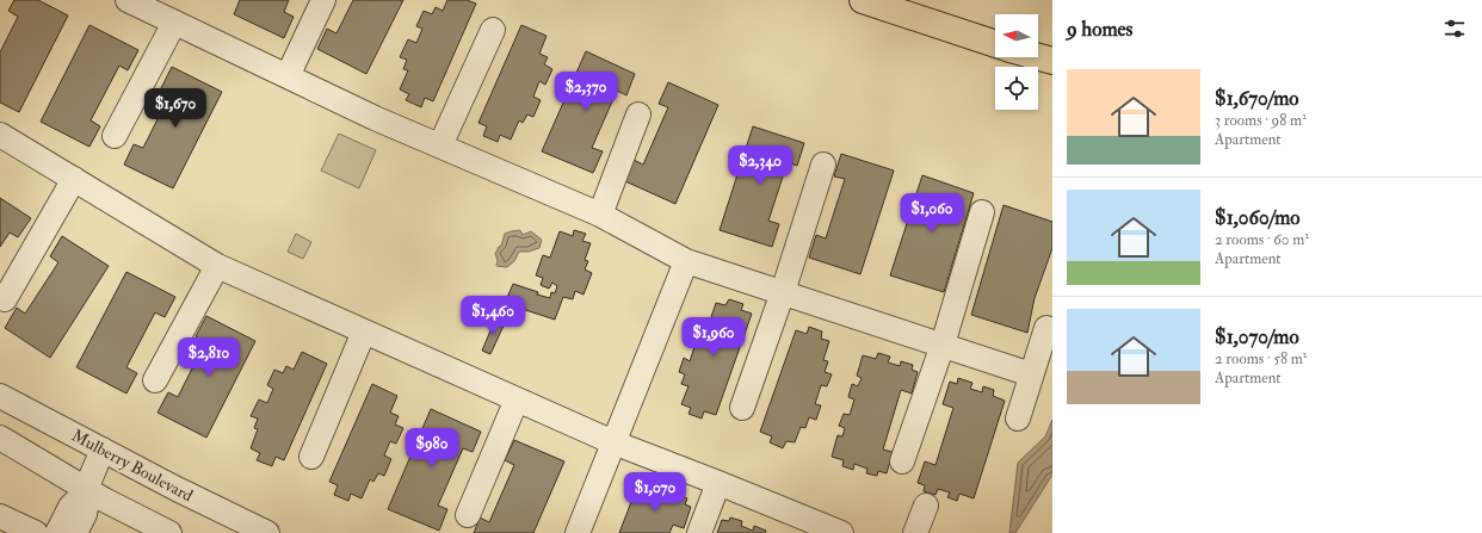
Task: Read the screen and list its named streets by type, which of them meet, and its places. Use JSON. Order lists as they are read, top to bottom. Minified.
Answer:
{"streets":{"street":["Mulberry Boulevard"]},"north":"left","page":{"heading":"9 homes","list":[{"name":"$1,670/mo","note":"3 rooms · 98 m² · Apartment"},{"name":"$1,060/mo","note":"2 rooms · 60 m² · Apartment"},{"name":"$1,070/mo","note":"2 rooms · 58 m² · Apartment"}],"price":["$2,370","$1,670","$2,340","$1,060","$1,460","$1,960","$2,810","$980","$1,070"]}}
